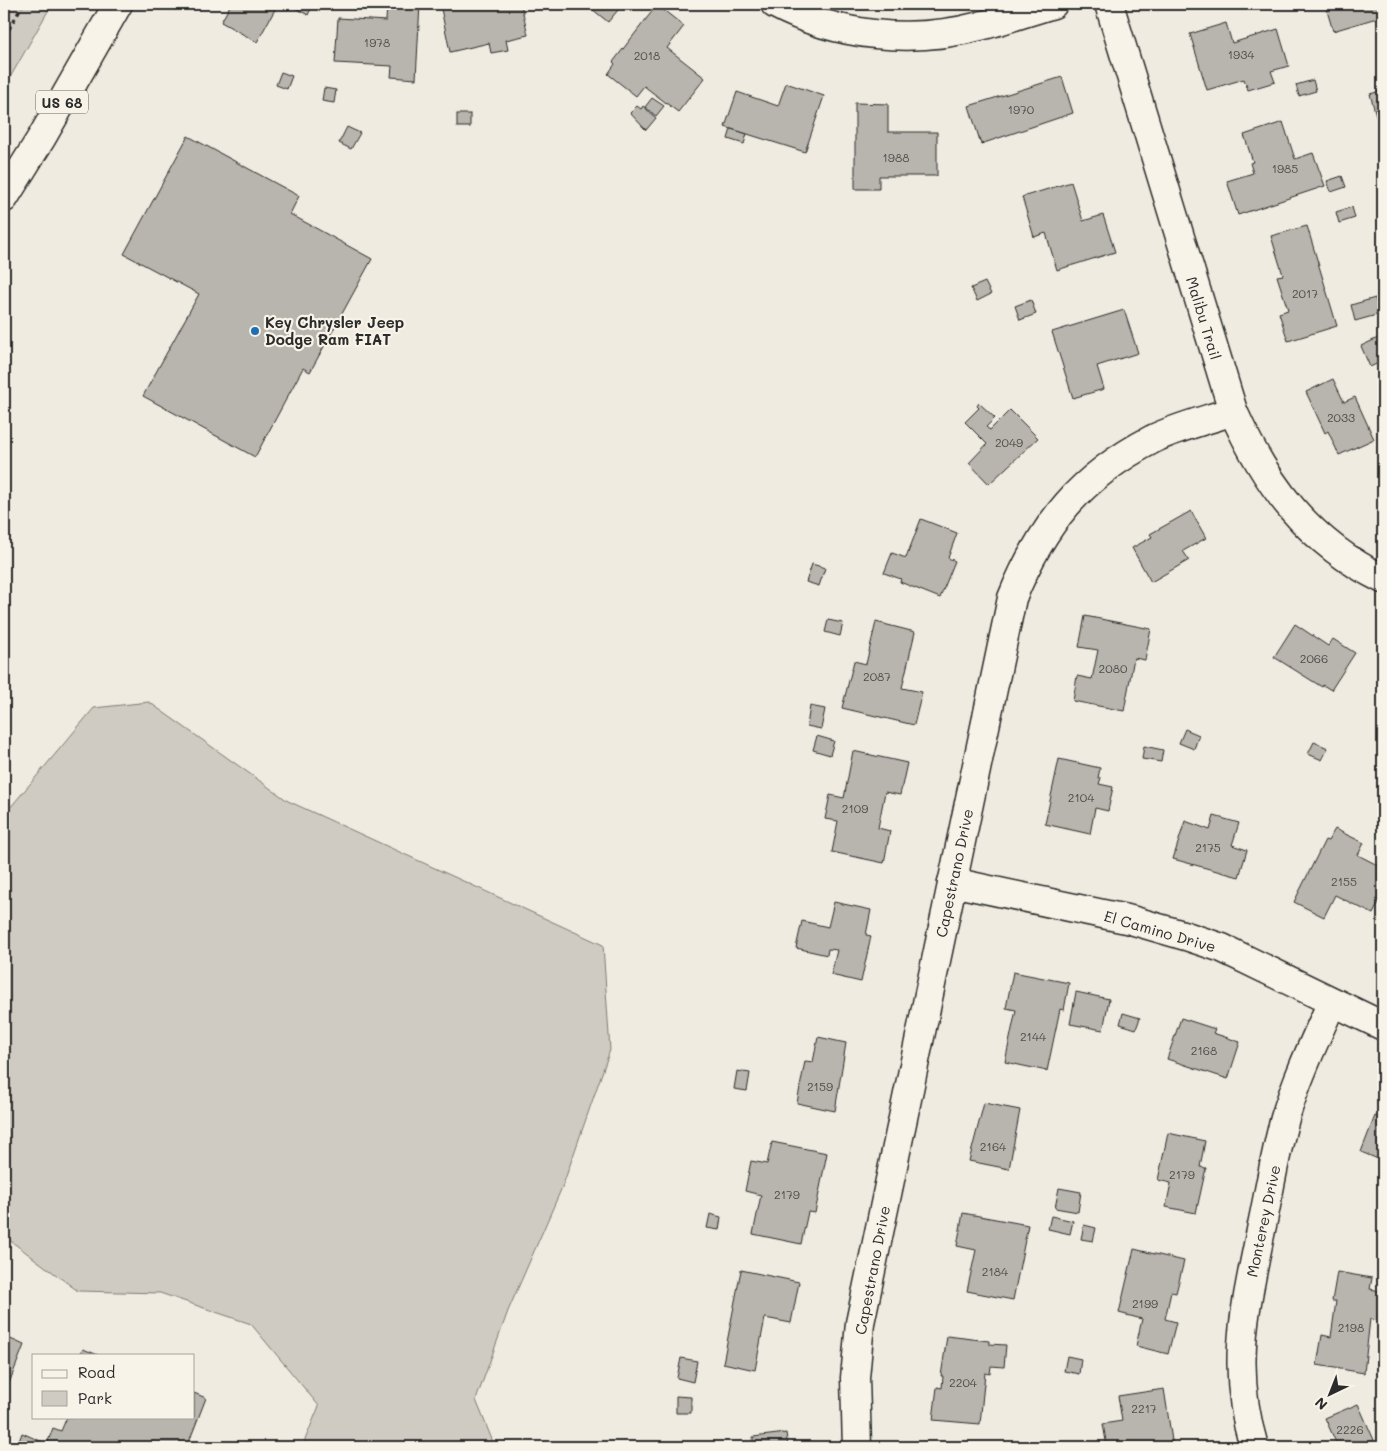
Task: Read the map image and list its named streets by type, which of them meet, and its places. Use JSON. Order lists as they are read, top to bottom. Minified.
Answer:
{"streets":{"main road":["US 68","Malibu Trail","Capestrano Drive","El Camino Drive","Monterey Drive"]},"crossings":[["Malibu Trail","Capestrano Drive"],["Capestrano Drive","El Camino Drive"],["El Camino Drive","Monterey Drive"]],"places":["Key Chrysler Jeep Dodge Ram FIAT"],"house_numbers":["1978","1934","2018","1970","1988","1985","2017","2033","2049","2066","2080","2087","2104","2109","2175","2155","2144","2168","2159","2164","2179","2179","2184","2199","2198","2204","2217","2226"],"legend":["Road","Park"],"north":"bottom left"}
